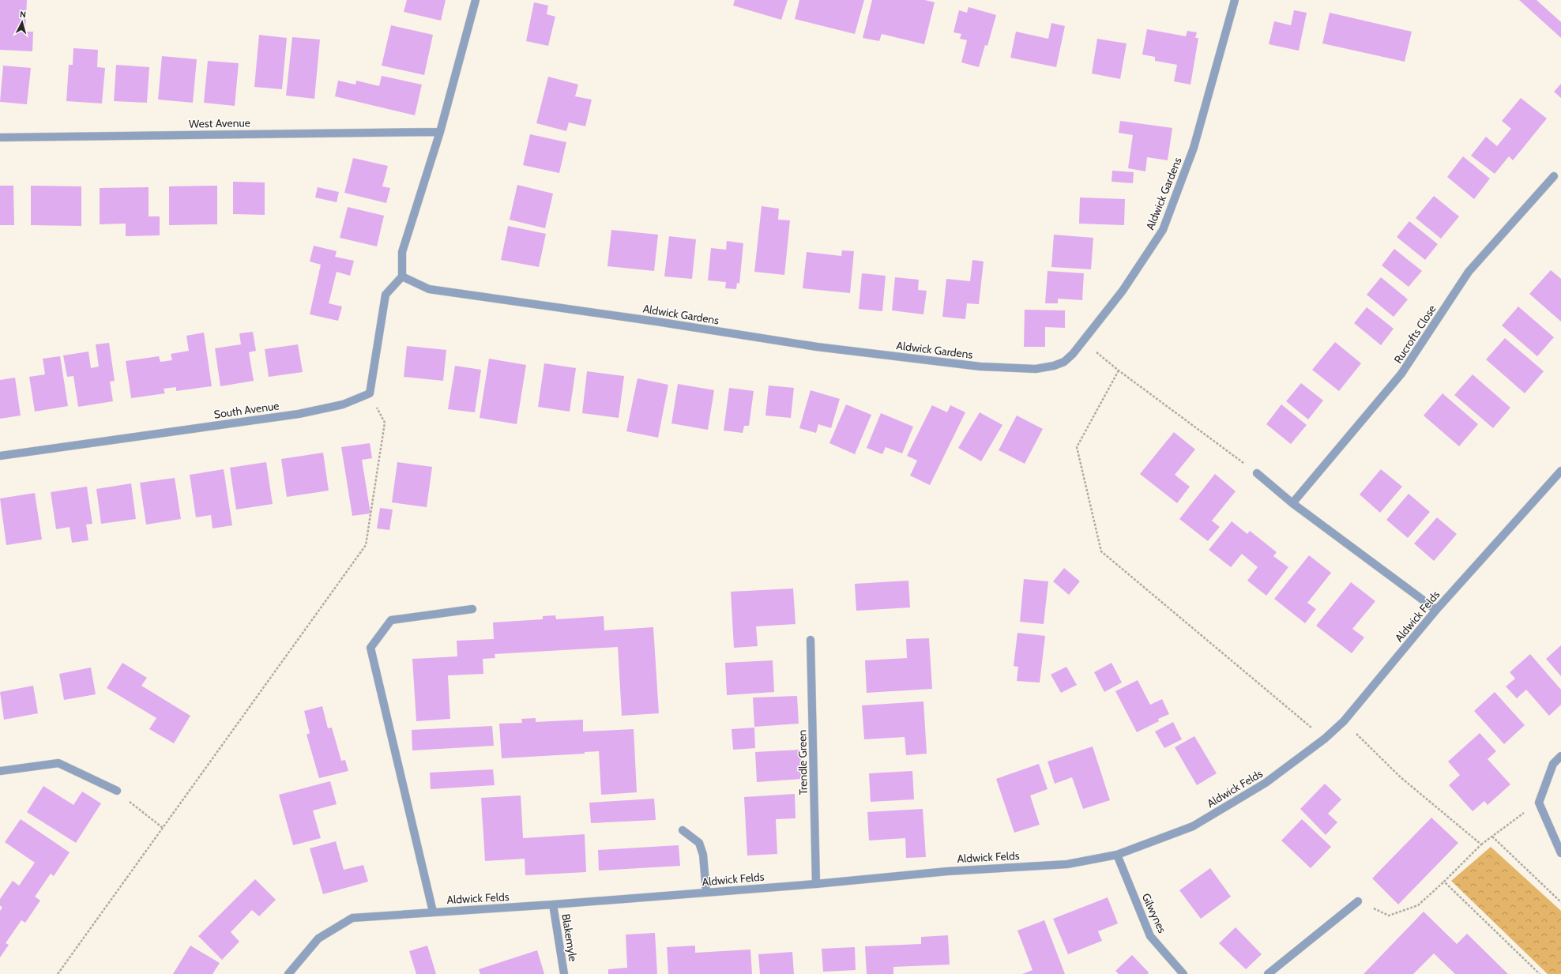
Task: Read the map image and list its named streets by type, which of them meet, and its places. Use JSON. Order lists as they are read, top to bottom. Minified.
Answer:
{"streets":{"street":["West Avenue","Aldwick Gardens","Rucrofts Close","South Avenue","Aldwick Felds","Trendle Green","Gilwynes","Blakemyle"]},"crossings":[["Aldwick Felds","Trendle Green"],["Aldwick Felds","Gilwynes"],["Aldwick Felds","Blakemyle"]],"north":"top"}
